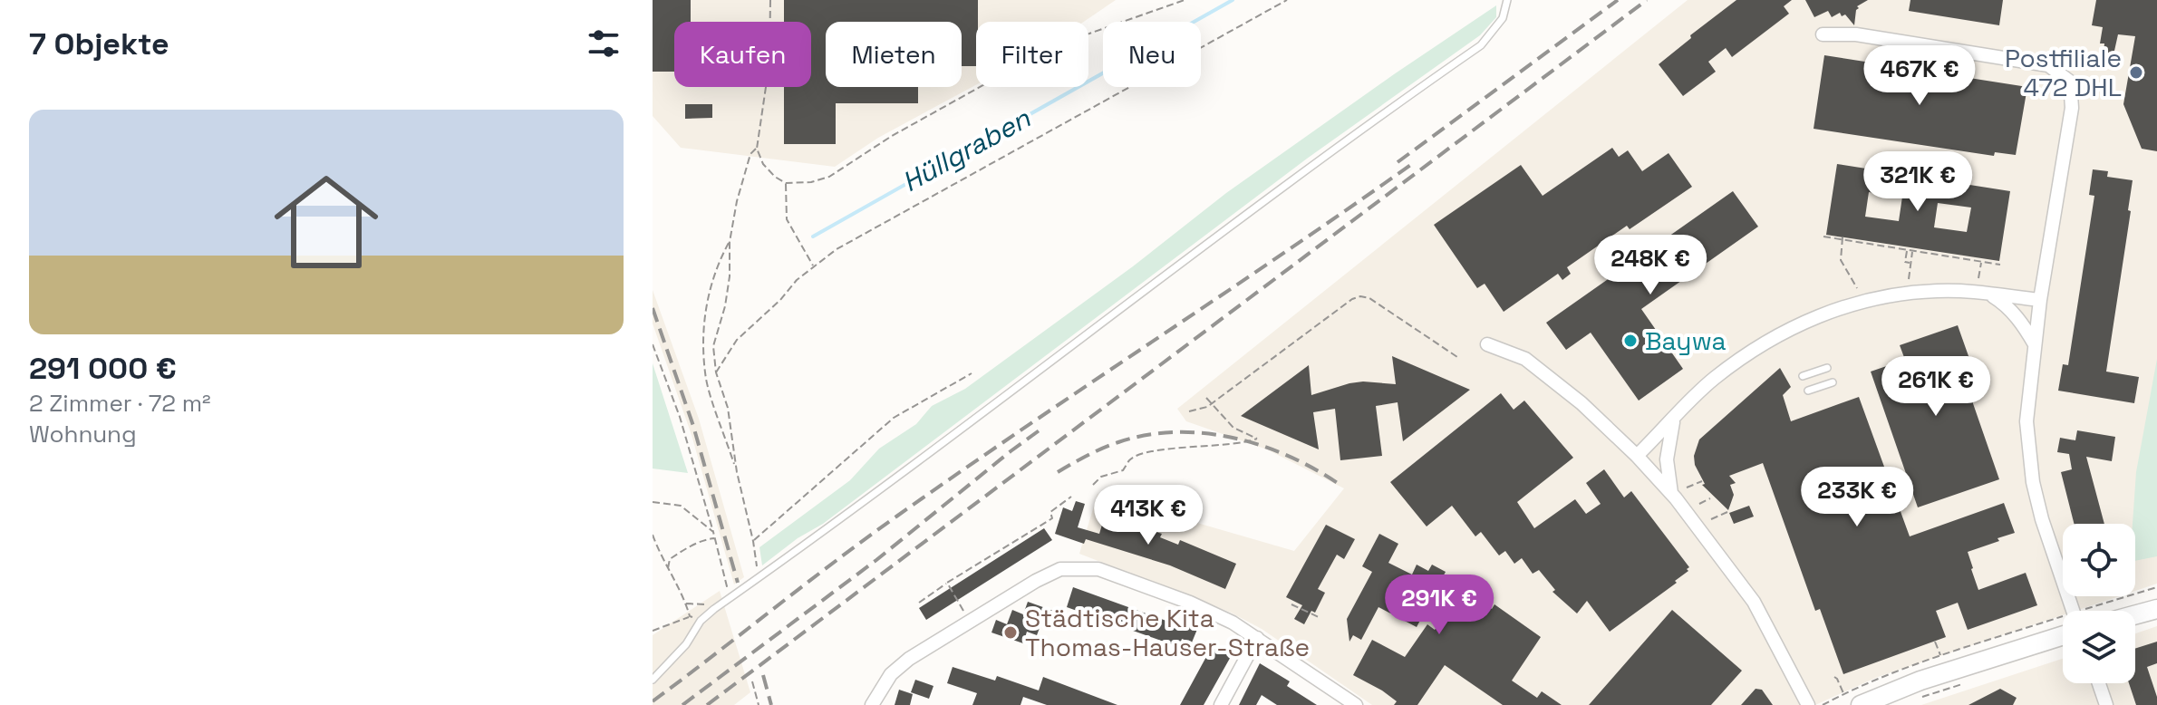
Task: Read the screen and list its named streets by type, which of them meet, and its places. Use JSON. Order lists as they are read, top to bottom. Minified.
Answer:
{"water":["Hüllgraben"],"places":["Postfiliale 472 DHL","Baywa","Städtische Kita Thomas-Hauser-Straße"],"page":{"heading":"7 Objekte","chip":["Kaufen","Mieten","Filter","Neu"],"price":["467K €","321K €","248K €","261K €","233K €","413K €","291K €"],"list":[{"name":"291 000 €","note":"2 Zimmer · 72 m² · Wohnung"}]}}
